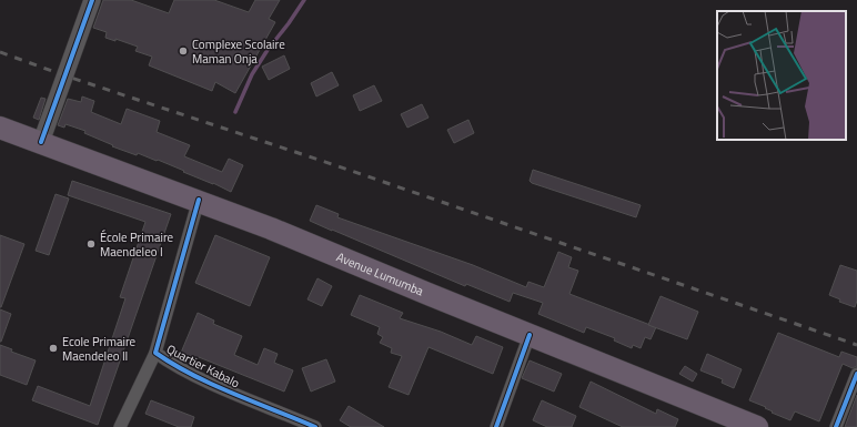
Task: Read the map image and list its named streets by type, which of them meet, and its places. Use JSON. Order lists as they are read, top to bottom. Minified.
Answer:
{"streets":{"highway":["Avenue Lumumba"],"street":["Quartier Kabalo"]},"crossings":[["Avenue Lumumba","Quartier Kabalo"]],"places":["Complexe Scolaire Maman Onja","École Primaire Maendeleo I","Ecole Primaire Maendeleo II"]}
